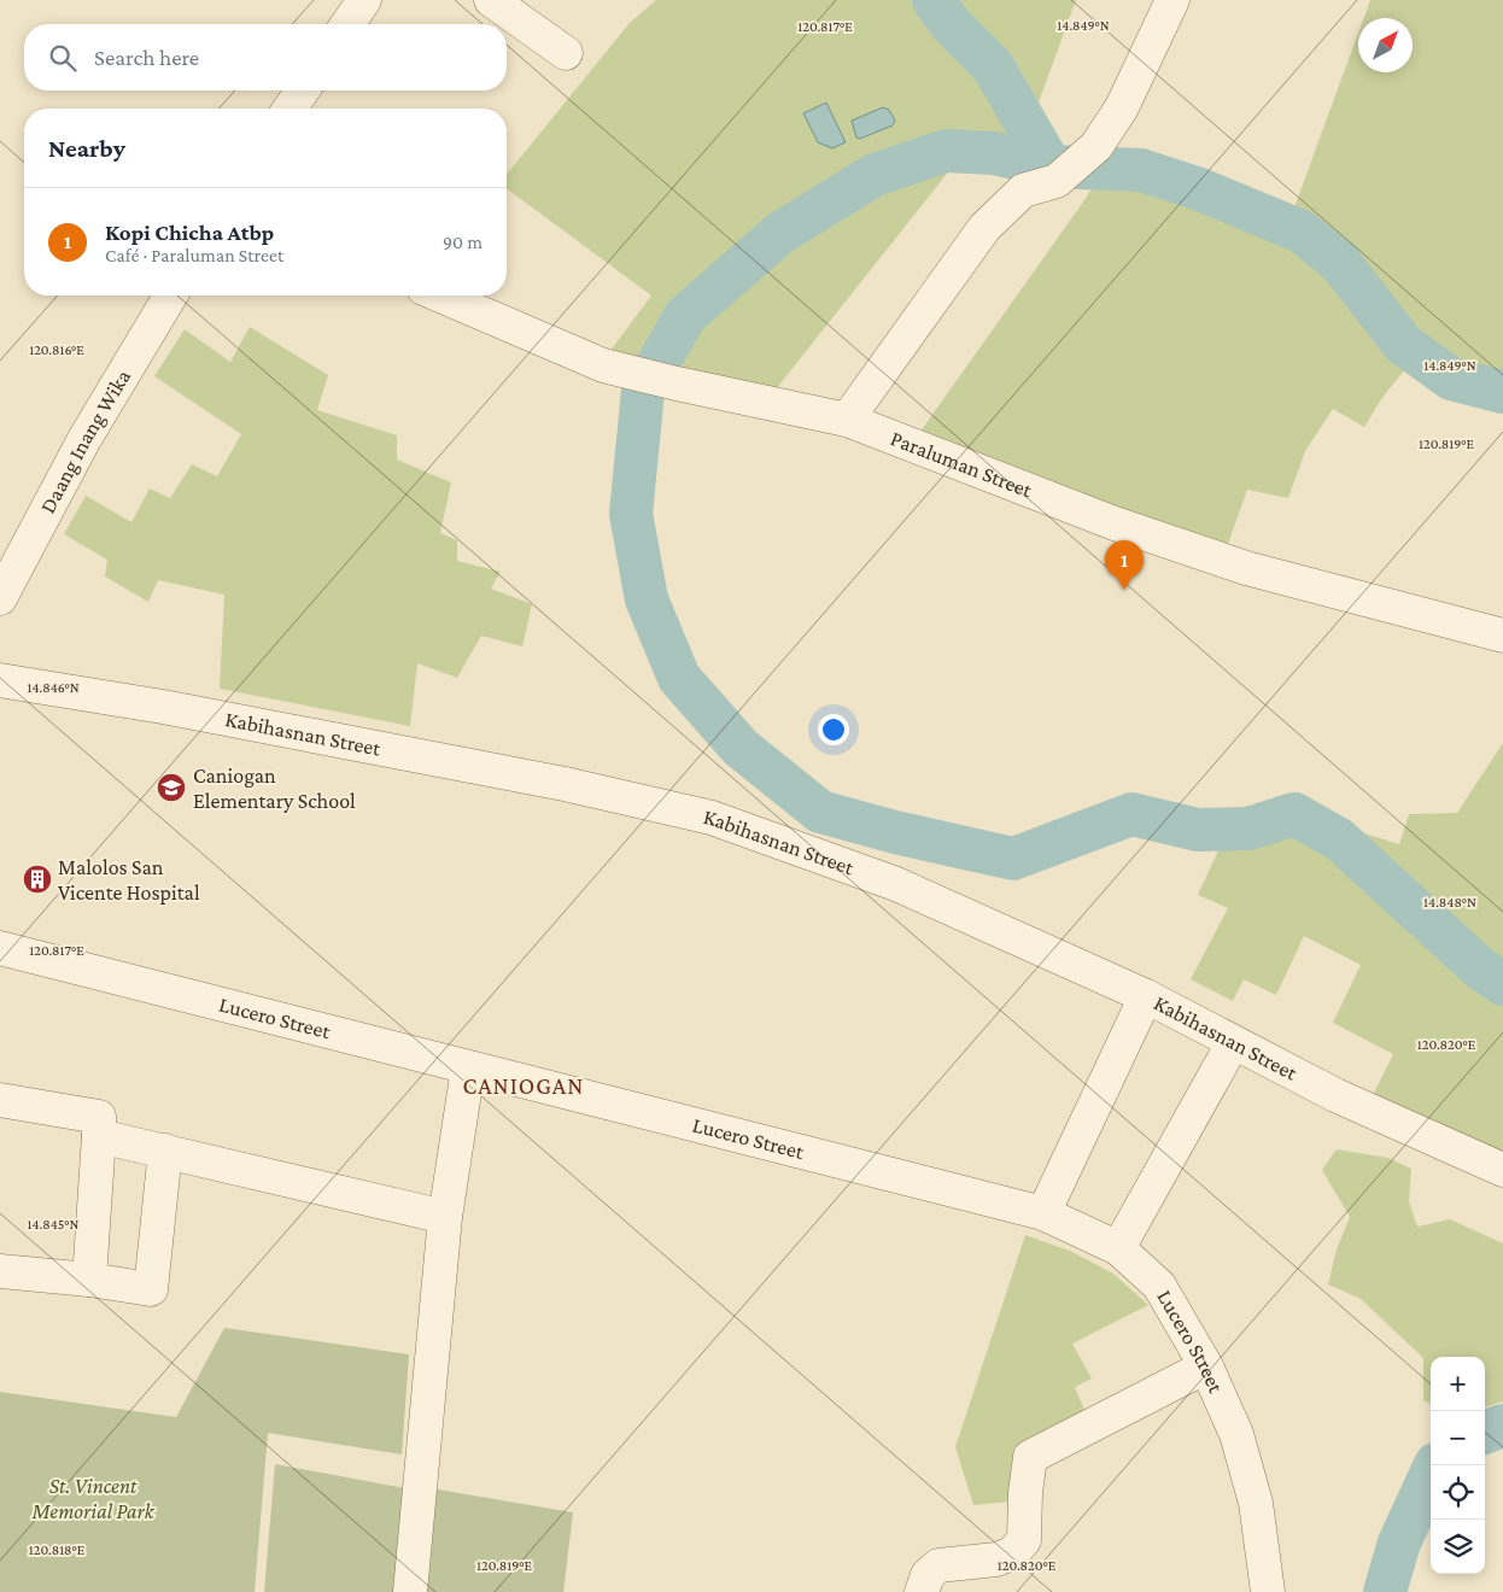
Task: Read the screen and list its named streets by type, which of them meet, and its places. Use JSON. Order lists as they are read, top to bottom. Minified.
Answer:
{"streets":{"street":["Daang Inang Wika","Paraluman Street","Kabihasnan Street","Lucero Street"]},"districts":["CANIOGAN"],"parks":["St. Vincent Memorial Park"],"places":{"school or university":["Caniogan Elementary School"],"building":["Malolos San Vicente Hospital"]},"north":"top right","page":{"search":"Search here","heading":"Nearby","list":[{"mark":"1","name":"Kopi Chicha Atbp","note":"Café · Paraluman Street","value":"90 m"}],"pins":"1","map_buttons":["+","−"]},"coordinates":["14.849°N","120.817°E","120.816°E","120.819°E","14.846°N","14.848°N","120.820°E","14.845°N","120.818°E"]}
